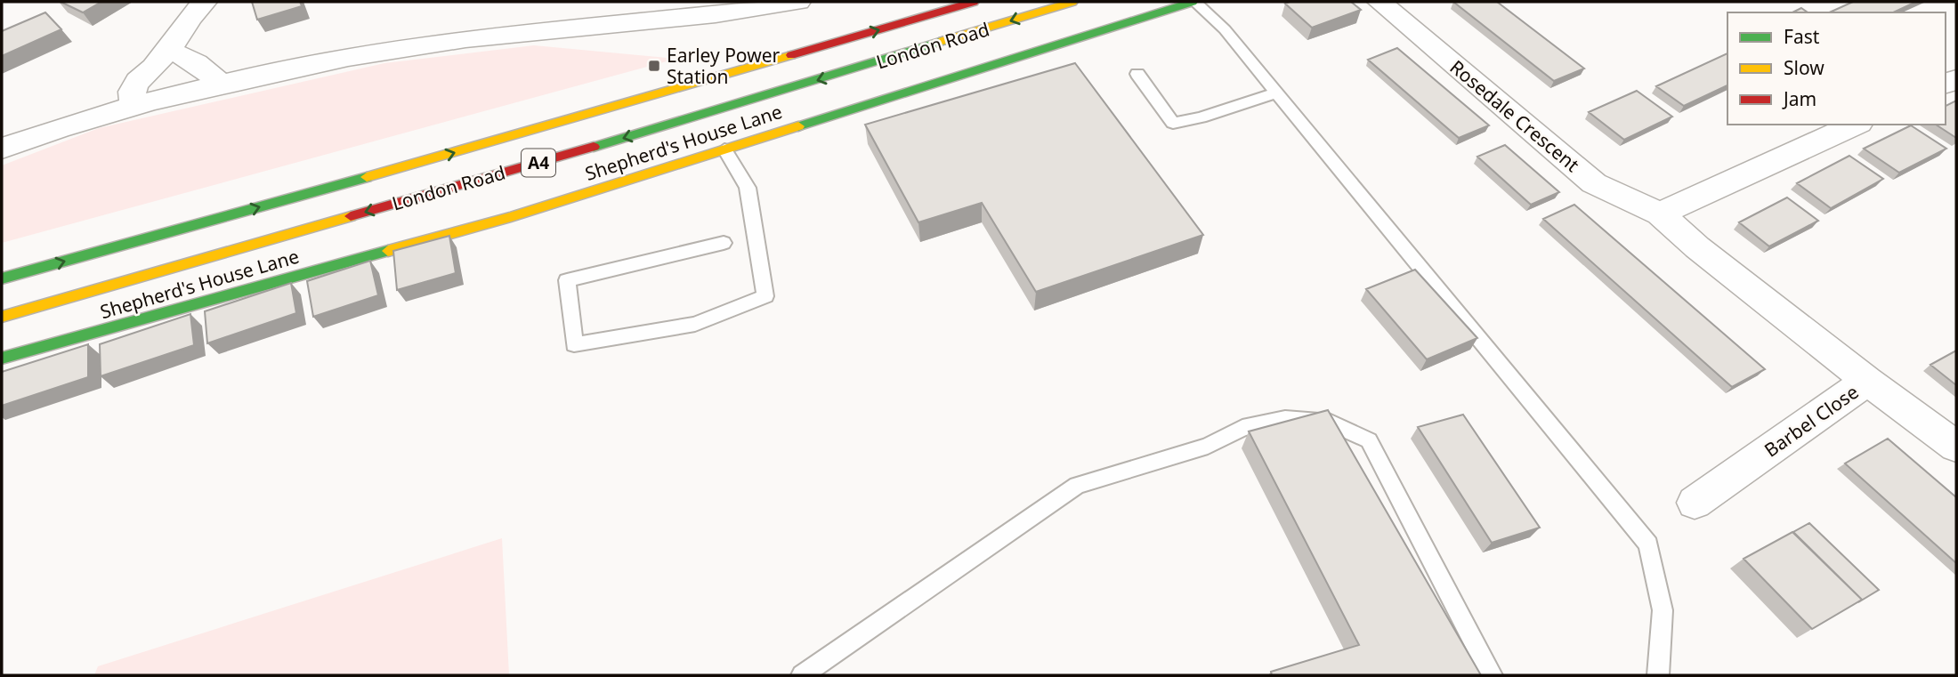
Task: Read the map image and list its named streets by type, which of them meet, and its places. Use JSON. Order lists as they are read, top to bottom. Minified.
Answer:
{"streets":{"main road":["London Road","Shepherd's House Lane","A4"],"street":["Rosedale Crescent","Barbel Close"]},"crossings":[["Rosedale Crescent","Barbel Close"]],"places":{"transit":["Earley Power Station"]},"legend":["Fast","Slow","Jam"]}
